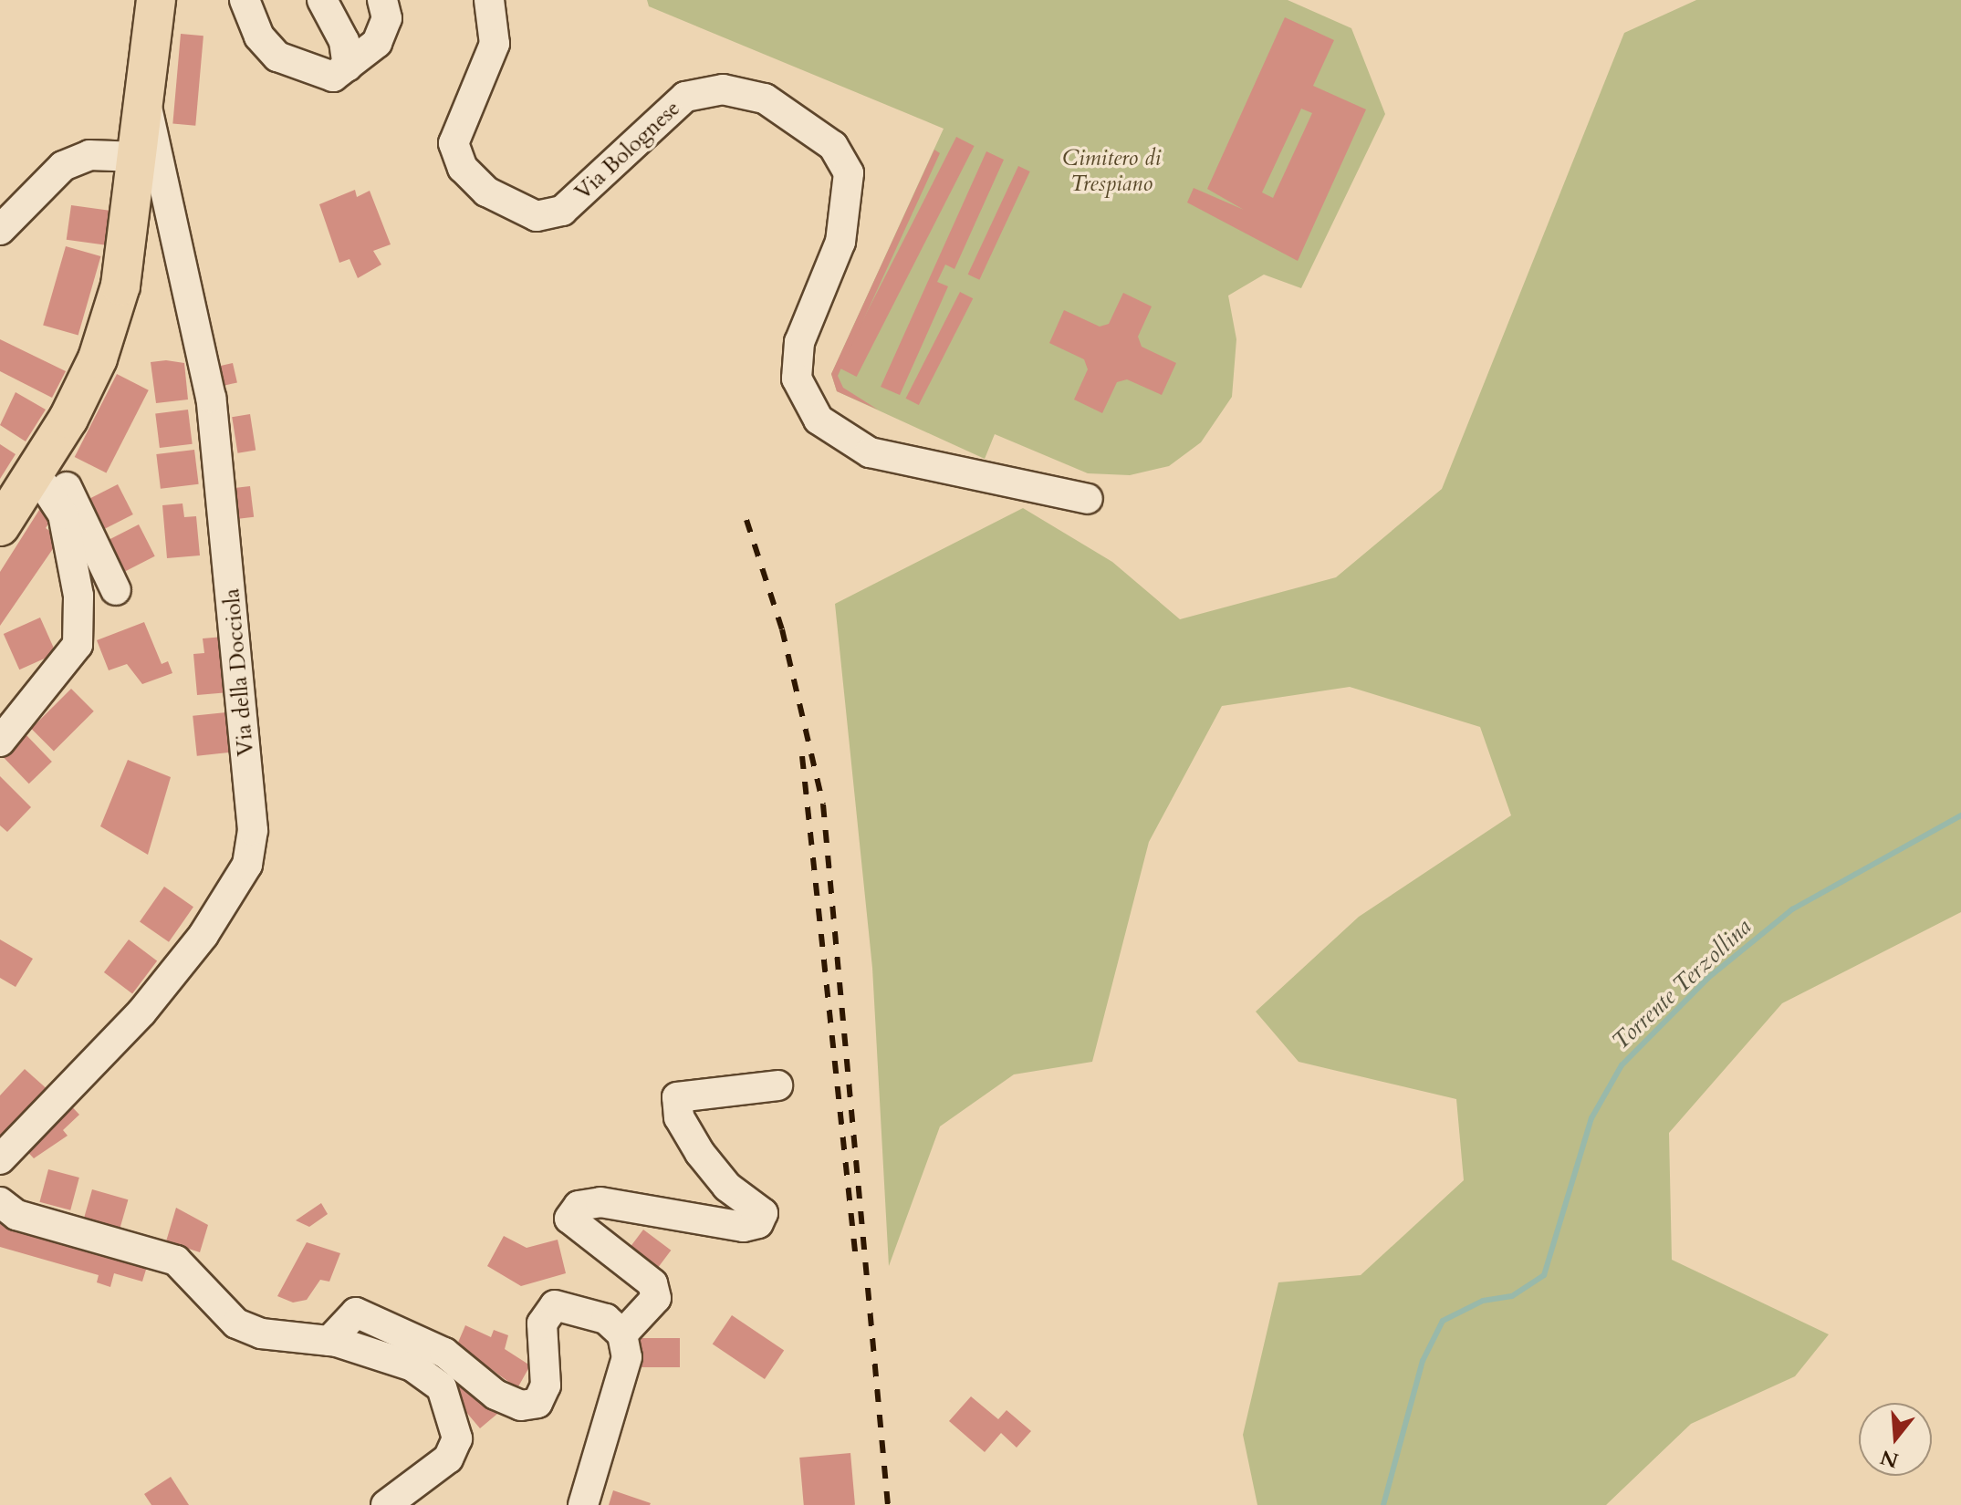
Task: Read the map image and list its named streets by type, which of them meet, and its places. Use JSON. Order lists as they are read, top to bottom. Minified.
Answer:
{"streets":{"street":["Via Bolognese","Via della Docciola"]},"water":["Torrente Terzollina"],"parks":["Cimitero di Trespiano"],"north":"bottom"}
